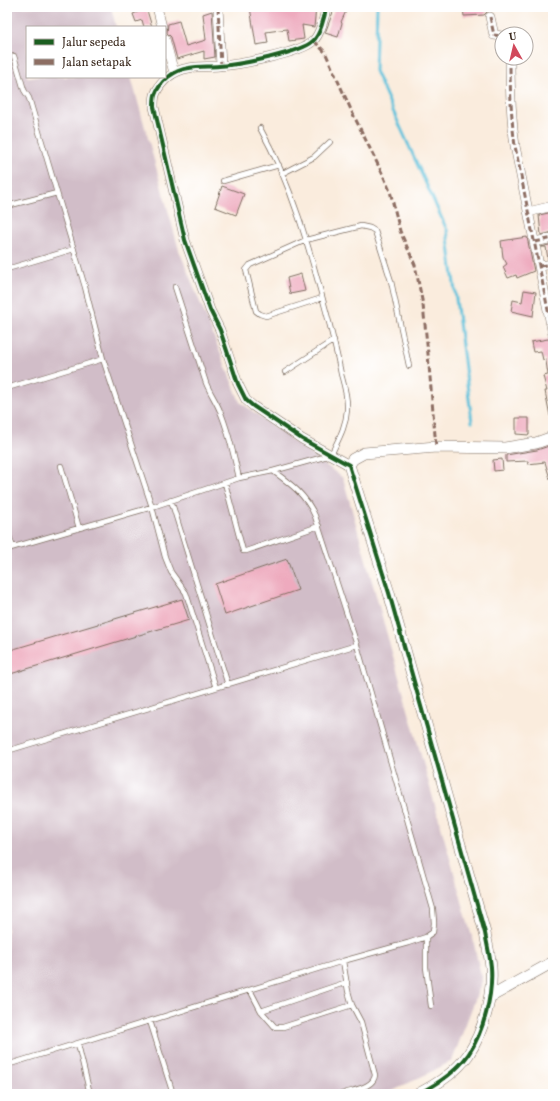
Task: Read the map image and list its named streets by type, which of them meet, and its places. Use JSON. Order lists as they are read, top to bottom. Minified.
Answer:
{"legend":["Jalur sepeda","Jalan setapak"],"north":"top"}
